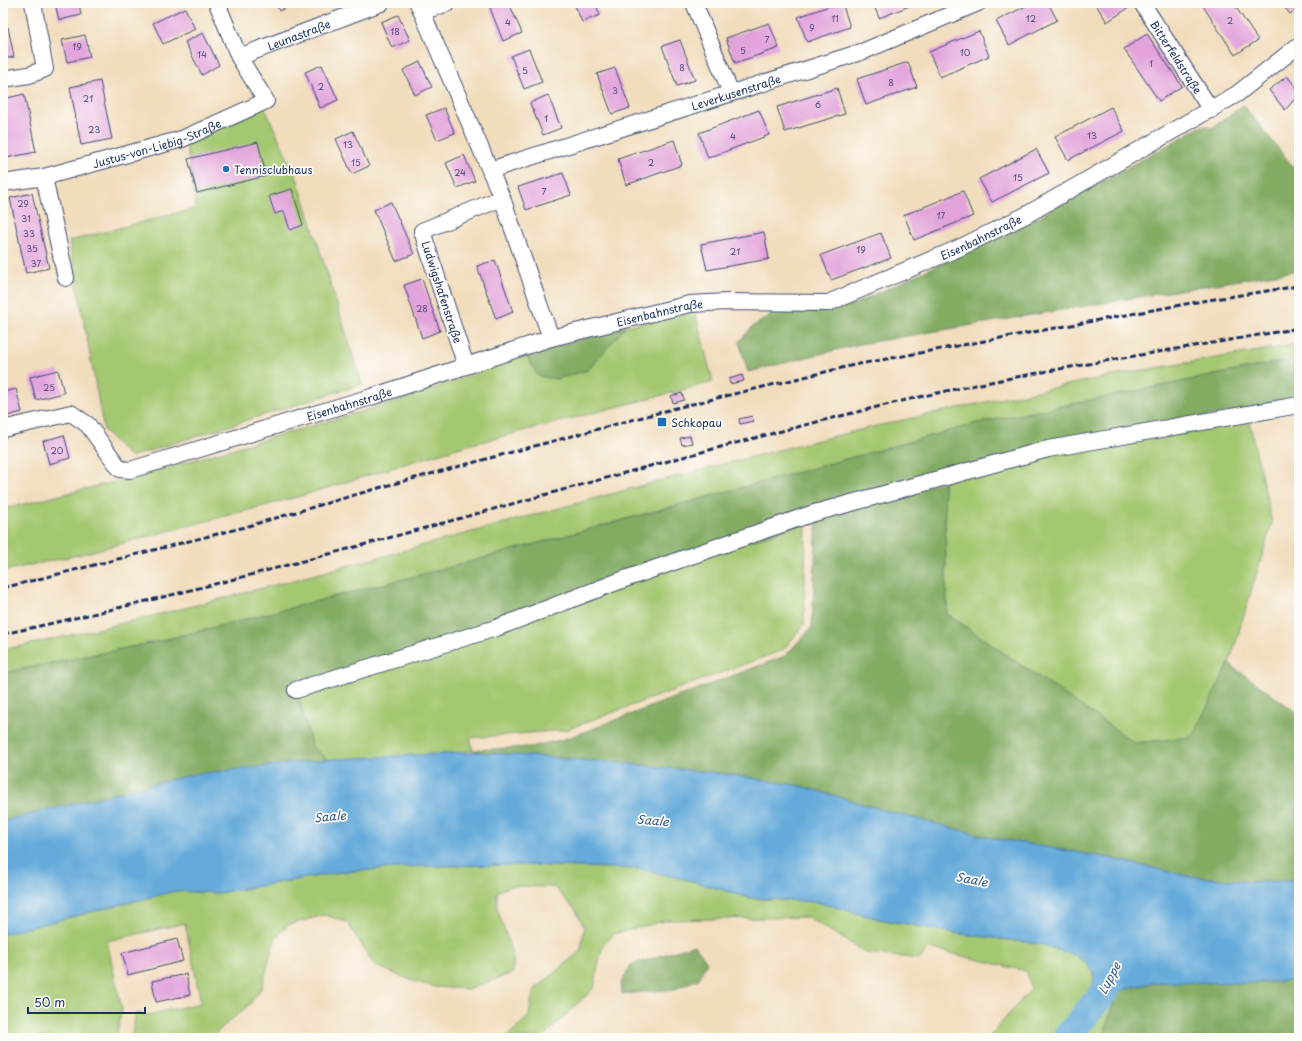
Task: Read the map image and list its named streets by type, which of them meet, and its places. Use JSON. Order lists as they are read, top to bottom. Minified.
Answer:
{"streets":{"street":["Leunastraße","Bitterfeldstraße","Leverkusenstraße","Justus-von-Liebig-Straße","Eisenbahnstraße","Ludwigshafenstraße"]},"crossings":[["Leunastraße","Justus-von-Liebig-Straße"],["Bitterfeldstraße","Eisenbahnstraße"],["Eisenbahnstraße","Ludwigshafenstraße"]],"water":["Saale","Luppe"],"places":{"other":["Tennisclubhaus"],"transit":["Schkopau"]},"house_numbers":["11","12","2","4","9","18","7","19","5","10","14","1","8","5","8","2","3","21","6","1","23","13","4","13","15","2","24","15","7","29","17","31","33","35","19","21","37","28","25","20"],"scale_bar":"50 m"}
